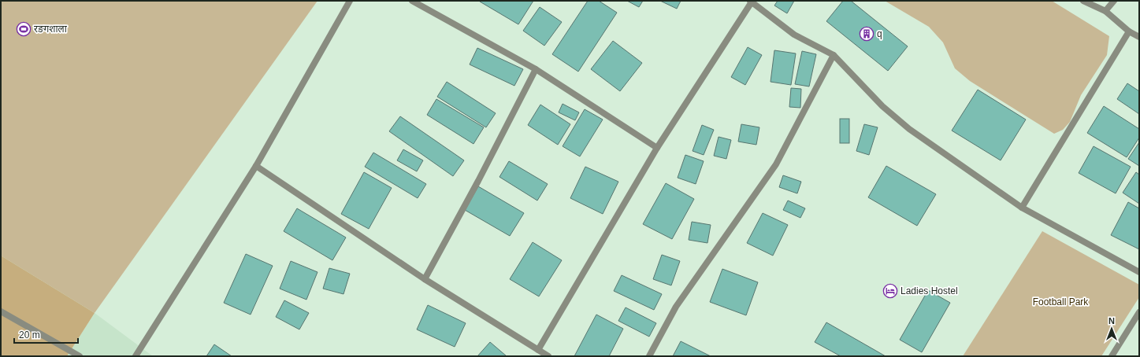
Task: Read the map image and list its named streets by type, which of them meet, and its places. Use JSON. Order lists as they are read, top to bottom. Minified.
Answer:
{"parks":["Football Park"],"places":{"sports":["रङगशाला"],"building":["q"],"hotel":["Ladies Hostel"]},"scale_bar":"20 m","north":"top"}
